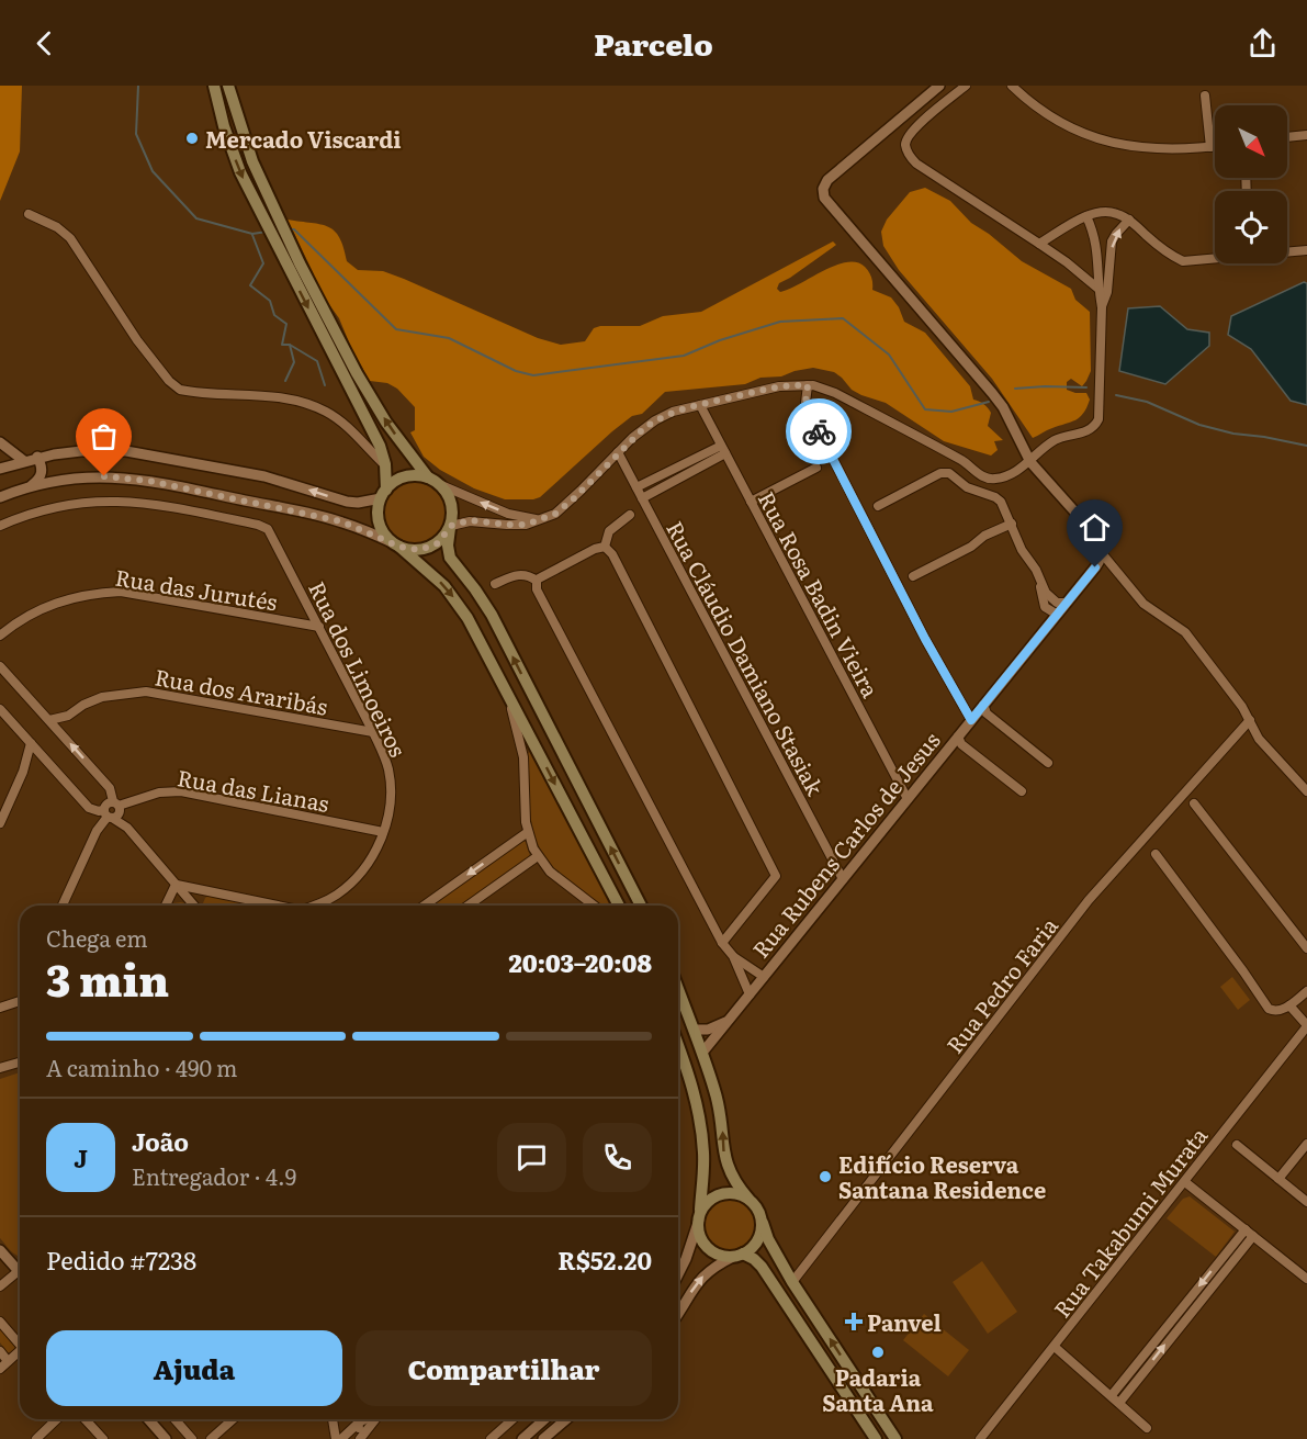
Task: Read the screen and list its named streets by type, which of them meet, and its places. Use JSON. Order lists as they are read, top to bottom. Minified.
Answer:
{"streets":{"street":["Rua das Jurutés","Rua Rosa Badin Vieira","Rua Cláudio Damiano Stasiak","Rua dos Limoeiros","Rua dos Araribás","Rua das Lianas","Rua Rubens Carlos de Jesus","Rua Pedro Faria","Rua Takabumi Murata"]},"crossings":[["Rua das Jurutés","Rua dos Limoeiros"],["Rua Rosa Badin Vieira","Rua Rubens Carlos de Jesus"],["Rua Cláudio Damiano Stasiak","Rua Rubens Carlos de Jesus"],["Rua dos Limoeiros","Rua dos Araribás"],["Rua dos Limoeiros","Rua das Lianas"]],"places":{"other":["Mercado Viscardi","Edifício Reserva Santana Residence","Padaria Santa Ana"],"health":["Panvel"]},"north":"bottom right","page":{"header":"Parcelo","heading":["3 min","Chega em","20:03–20:08"],"panel":["João","Entregador · 4.9","Pedido #7238","R$52.20"],"bar":"A caminho · 490 m","round":"J","buttons":["Ajuda","Compartilhar"]}}
